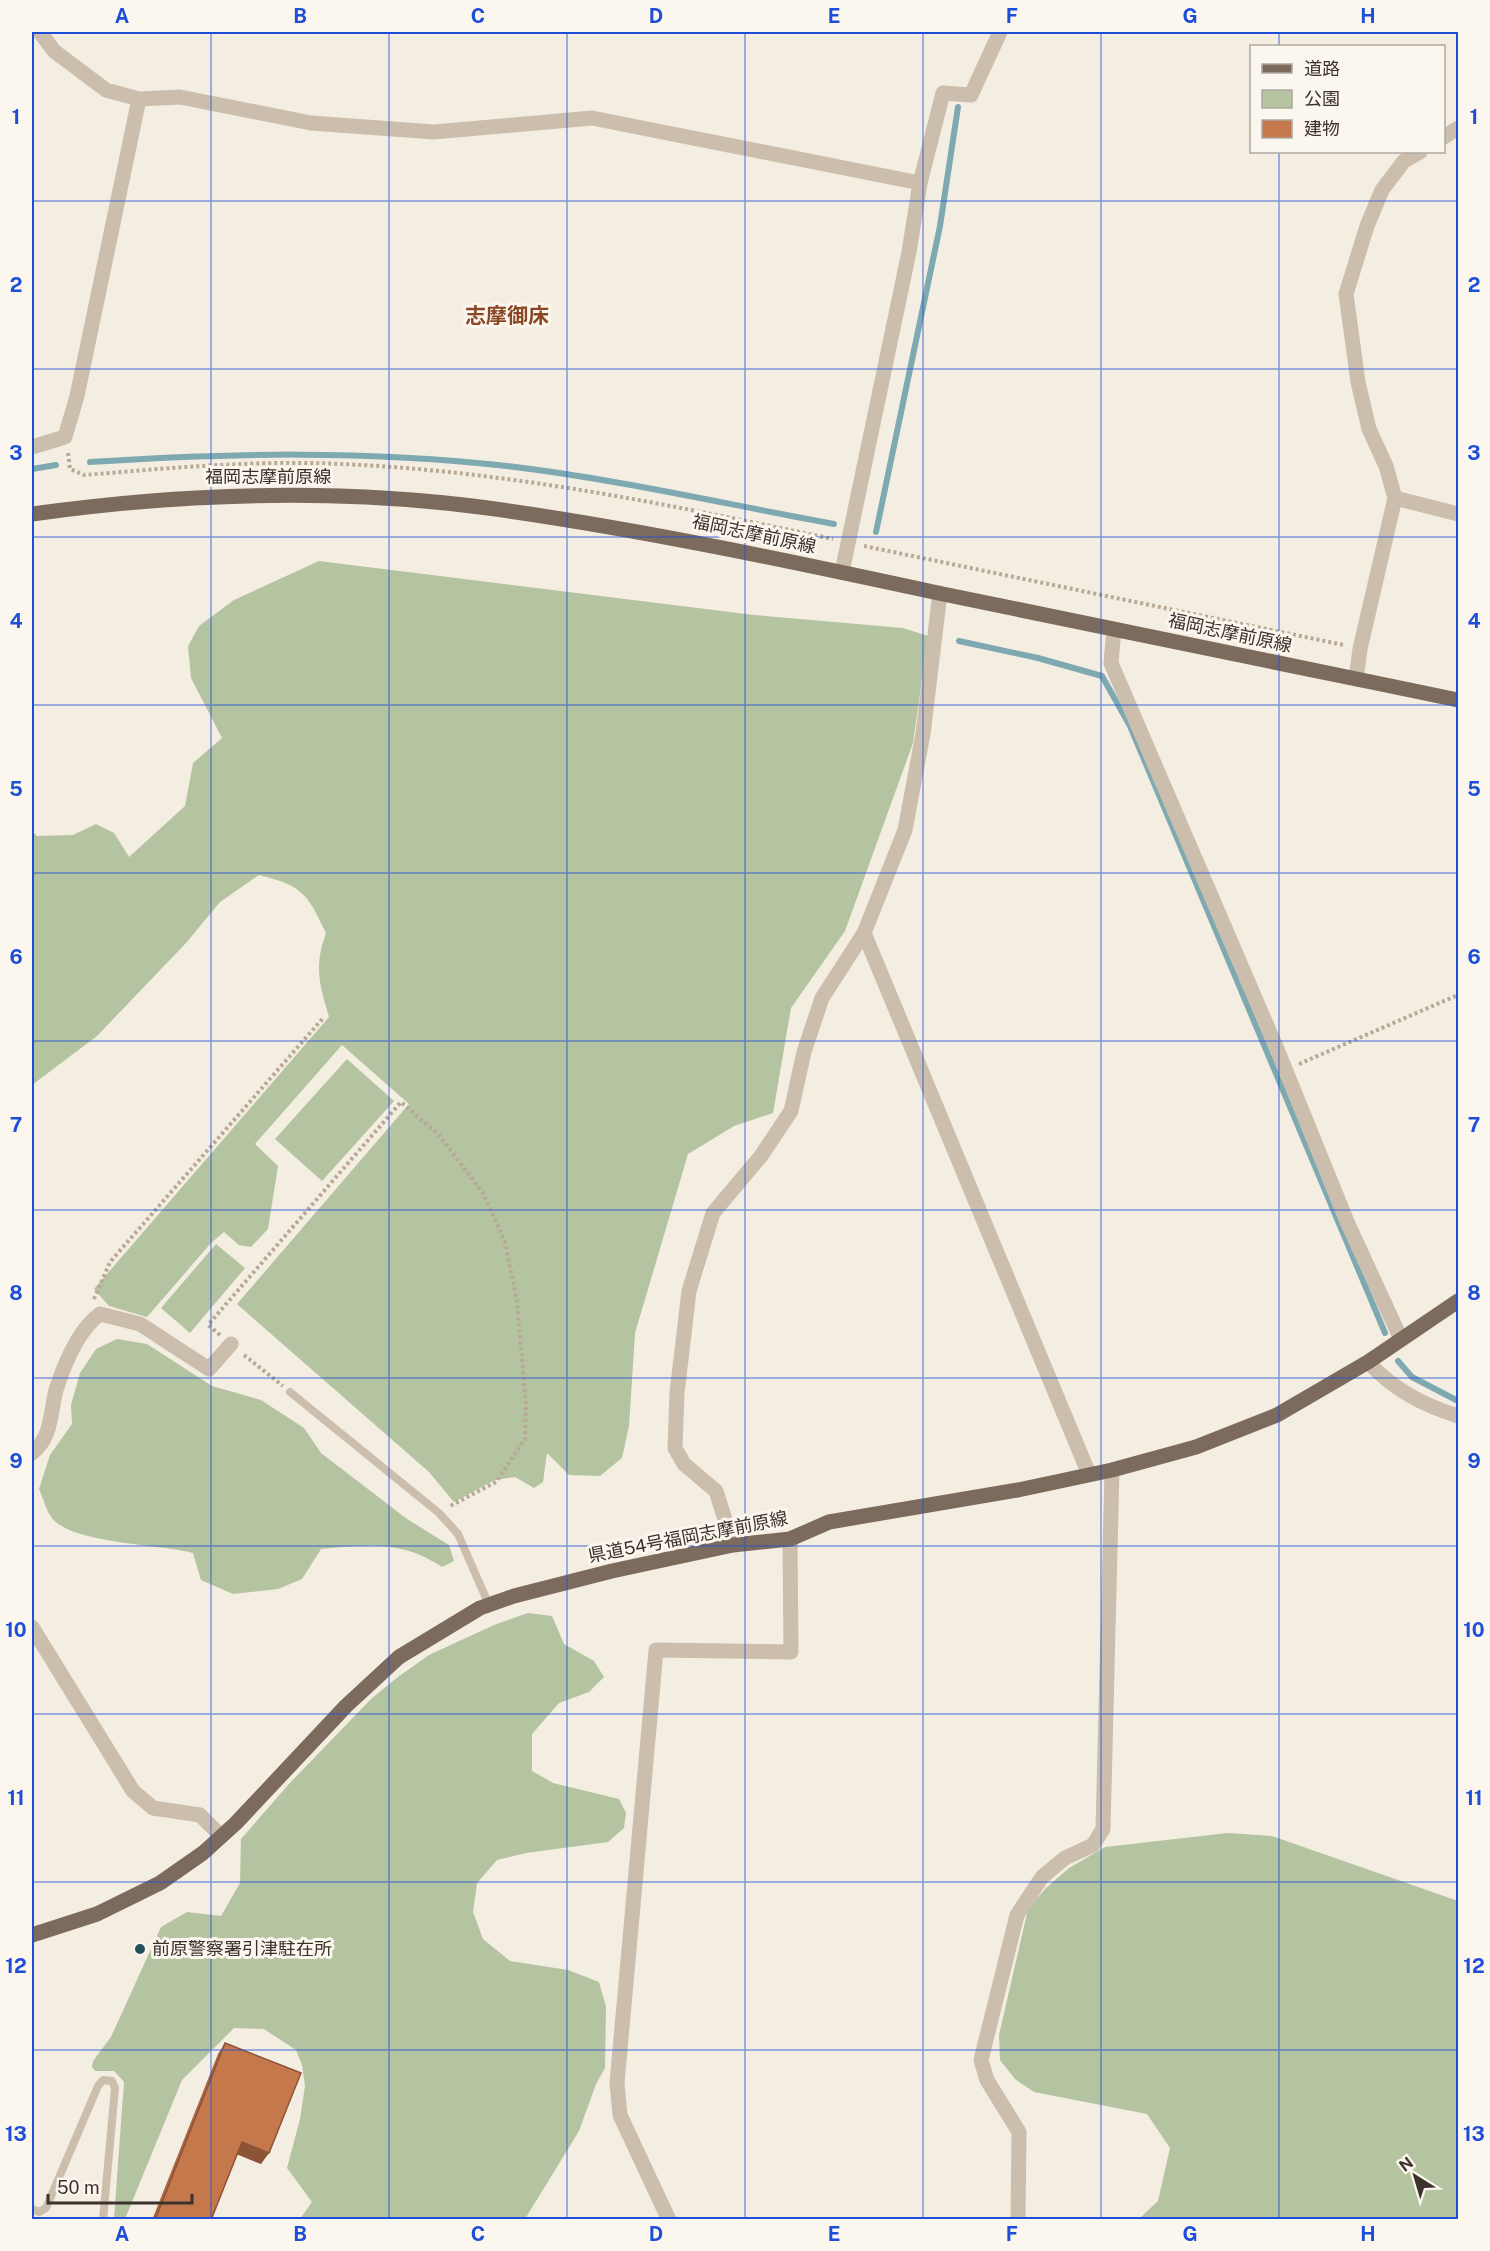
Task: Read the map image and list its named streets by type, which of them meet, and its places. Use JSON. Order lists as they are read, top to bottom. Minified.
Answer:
{"streets":{"main road":["福岡志摩前原線","県道54号福岡志摩前原線"]},"districts":["志摩御床"],"places":["前原警察署引津駐在所"],"legend":["道路","公園","建物"],"scale_bar":"50 m","north":"top left","grid":{"columns":["A","B","C","D","E","F","G","H"],"rows":["1","2","3","4","5","6","7","8","9","10","11","12","13"]}}
